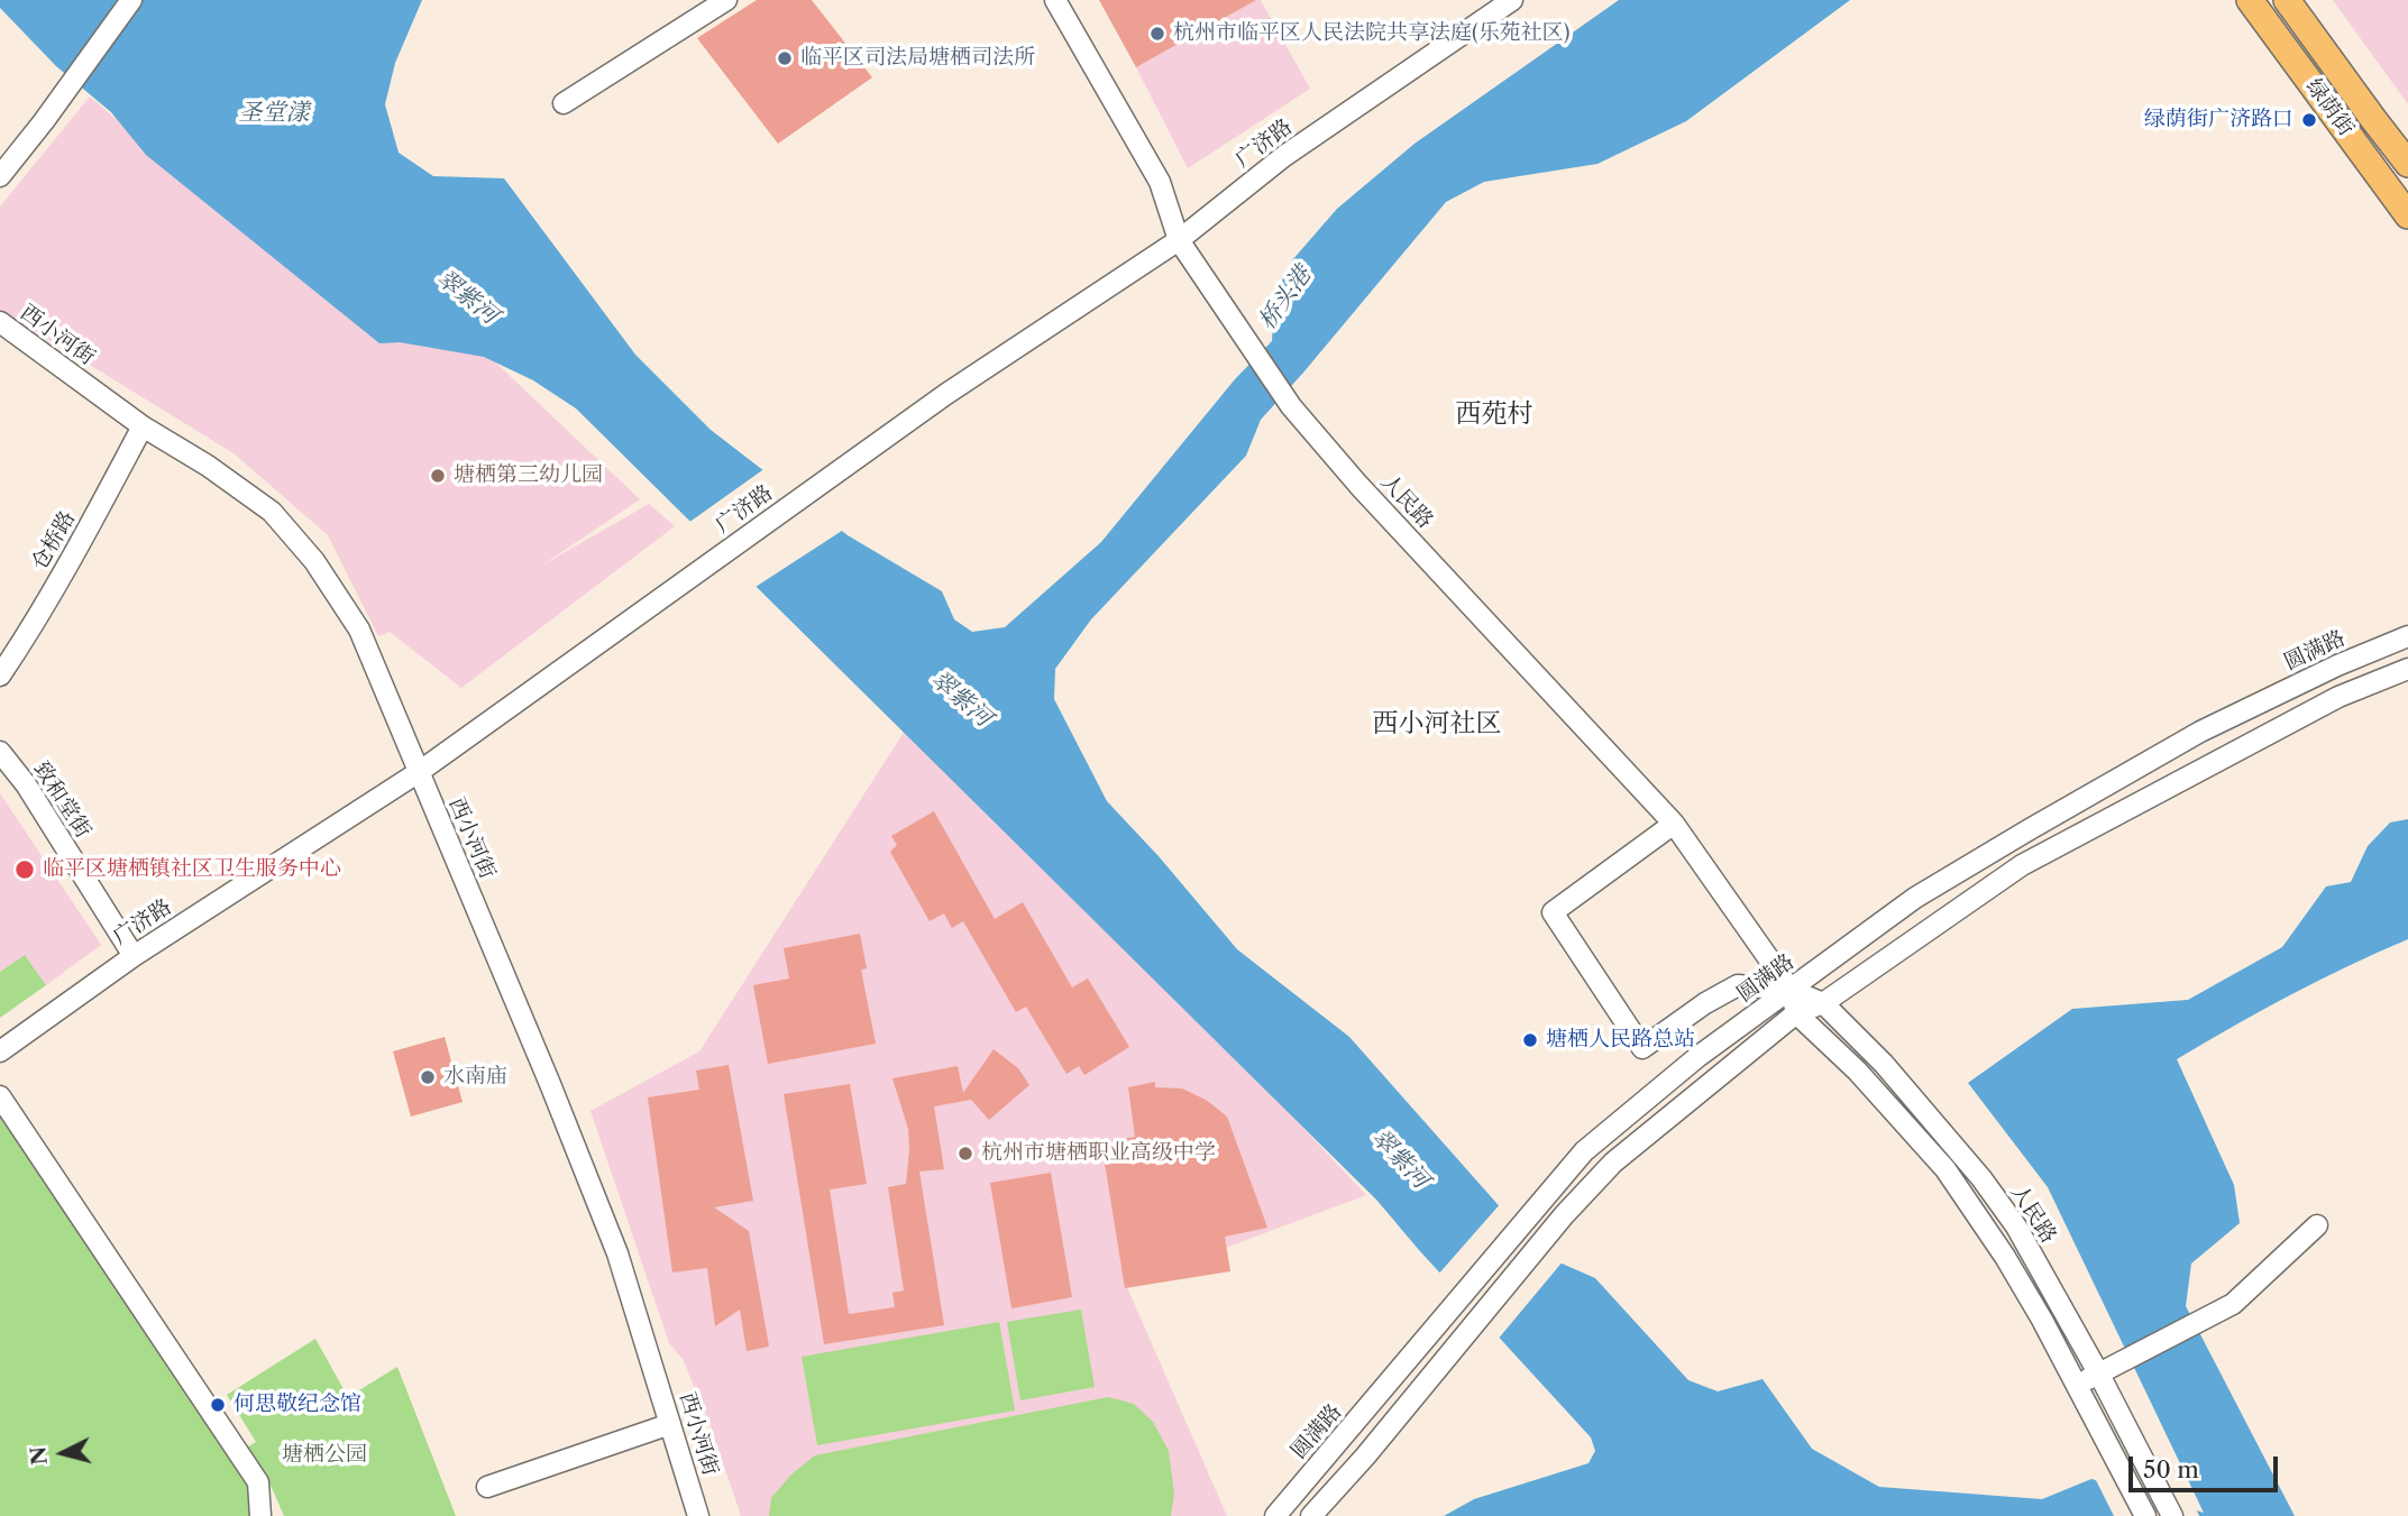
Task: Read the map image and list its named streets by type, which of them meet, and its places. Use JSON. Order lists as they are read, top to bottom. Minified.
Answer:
{"streets":{"main road":["绿荫街"],"street":["广济路","西小河街","人民路","仓桥路","圆满路","致和堂街"]},"crossings":[["广济路","西小河街"],["广济路","人民路"],["广济路","致和堂街"],["西小河街","仓桥路"],["人民路","圆满路"]],"districts":["西苑村","西小河社区"],"water":["圣堂漾","翠紫河","桥头港"],"parks":["塘栖公园"],"places":["杭州市临平区人民法院共享法庭(乐苑社区)","临平区司法局塘栖司法所","绿荫街广济路口","塘栖第三幼儿园","临平区塘栖镇社区卫生服务中心","塘栖人民路总站","水南庙","杭州市塘栖职业高级中学","何思敬纪念馆"],"scale_bar":"50 m","north":"left"}
